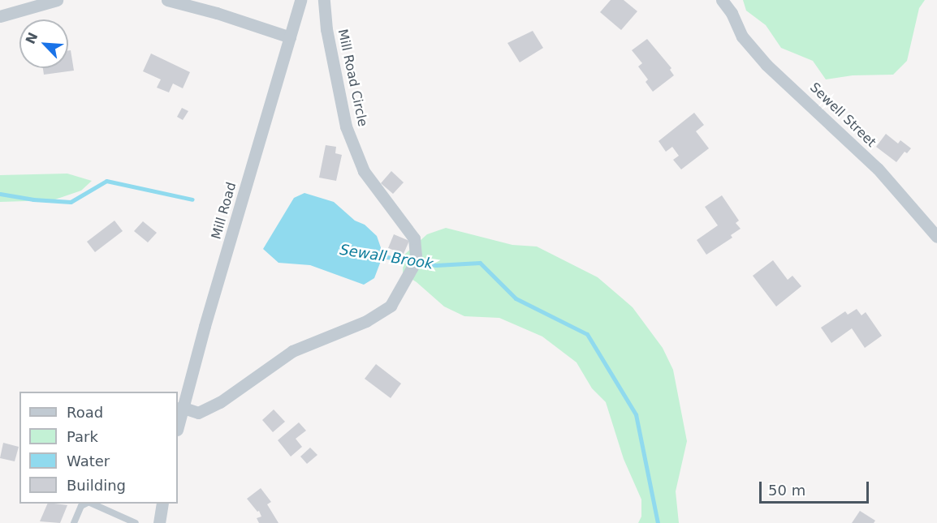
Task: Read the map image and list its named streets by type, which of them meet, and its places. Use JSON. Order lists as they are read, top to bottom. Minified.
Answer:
{"streets":{"street":["Mill Road Circle","Sewell Street","Mill Road"]},"crossings":[["Mill Road Circle","Mill Road"]],"water":["Sewall Brook"],"legend":["Road","Park","Water","Building"],"scale_bar":"50 m","north":"top left"}
